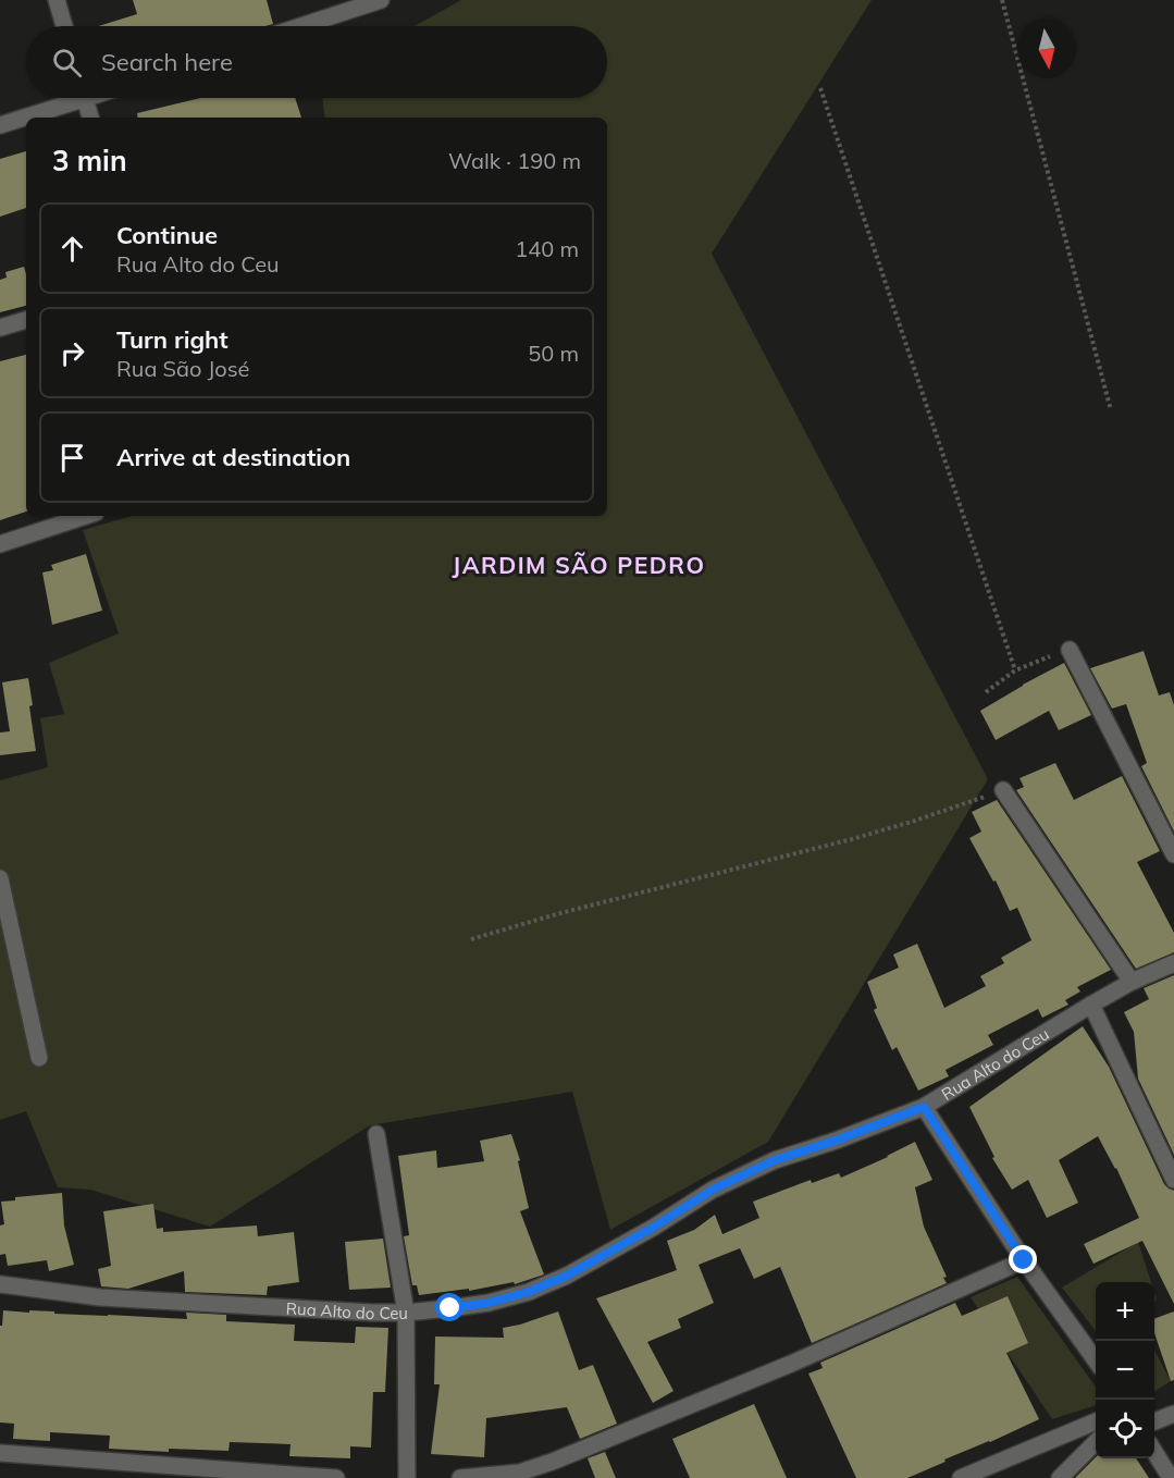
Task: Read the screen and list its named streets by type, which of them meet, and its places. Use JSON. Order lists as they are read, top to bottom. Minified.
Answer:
{"streets":{"street":["Rua Alto do Ceu"]},"districts":["JARDIM SÃO PEDRO"],"north":"bottom","page":{"search":"Search here","heading":["3 min","Walk · 190 m"],"list":[["Continue","Rua Alto do Ceu","140 m"],["Turn right","Rua São José","50 m"],"Arrive at destination"],"map_buttons":["+","−"]}}
